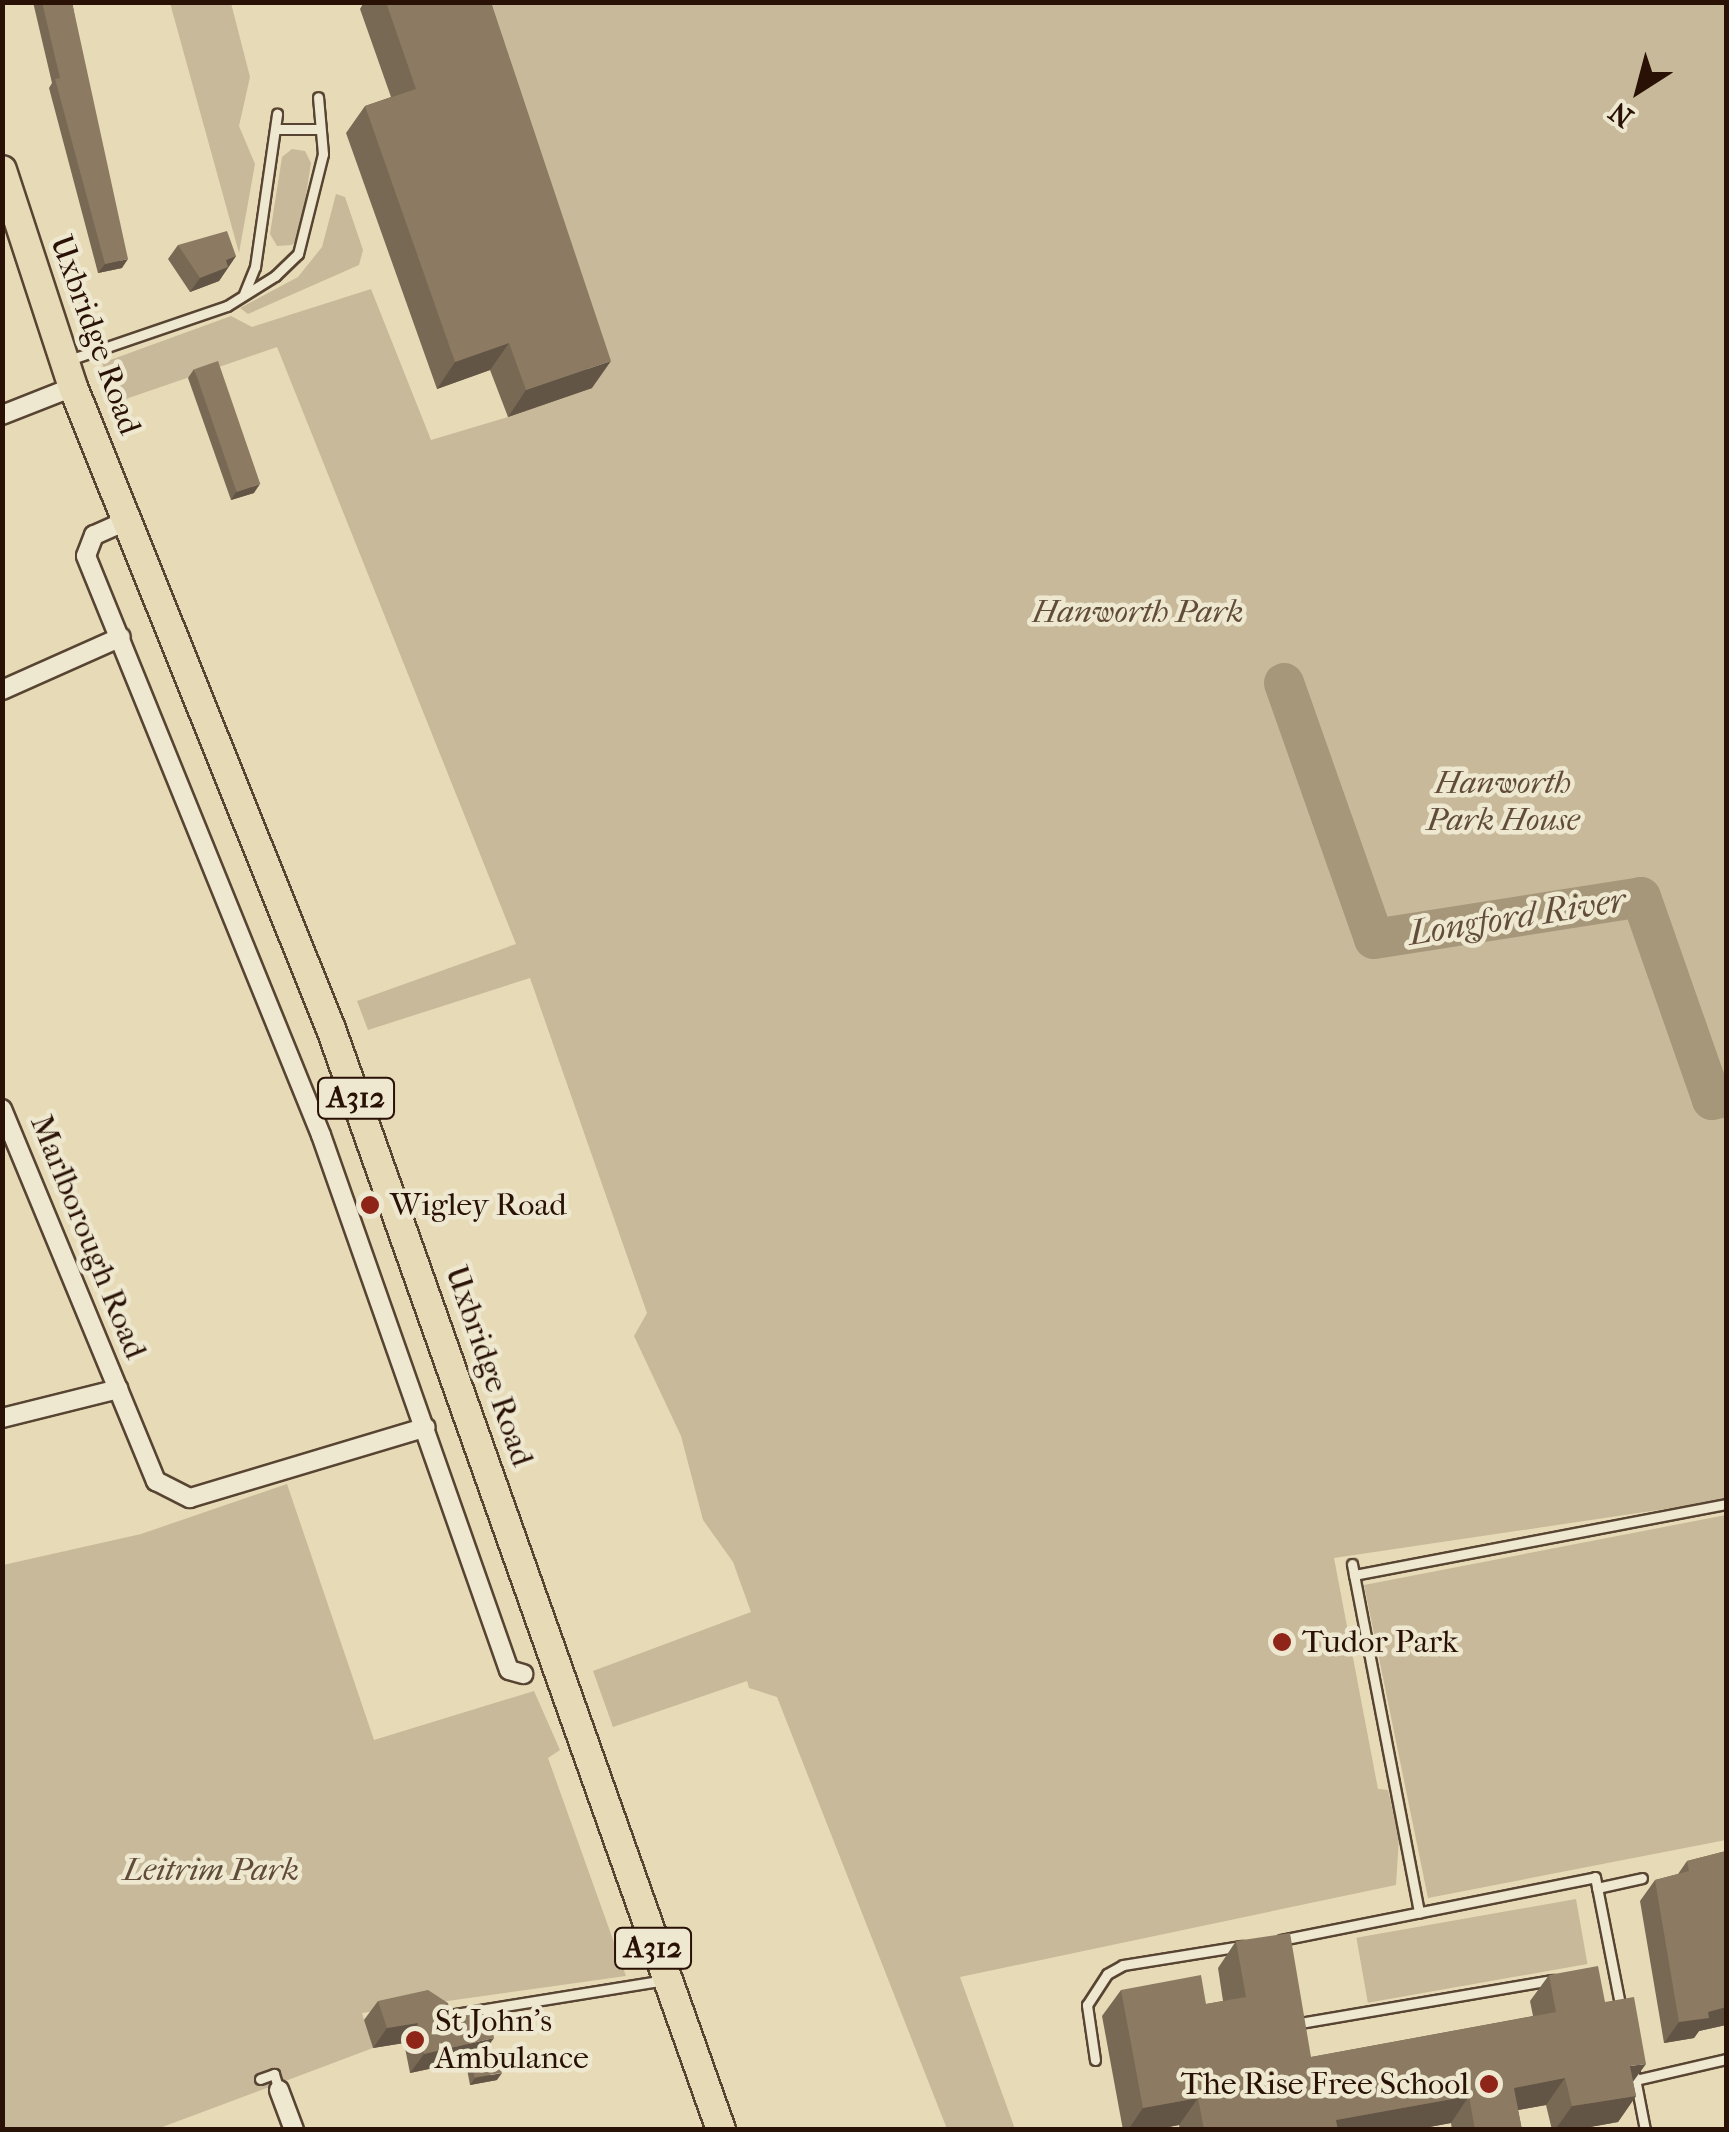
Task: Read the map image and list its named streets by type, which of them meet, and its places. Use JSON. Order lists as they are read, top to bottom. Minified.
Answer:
{"streets":{"main road":["Uxbridge Road","A312"],"street":["Marlborough Road"]},"water":["Longford River"],"parks":["Hanworth Park","Hanworth Park House","Leitrim Park"],"places":["Wigley Road","Tudor Park","St John's Ambulance","The Rise Free School"],"north":"bottom left"}
